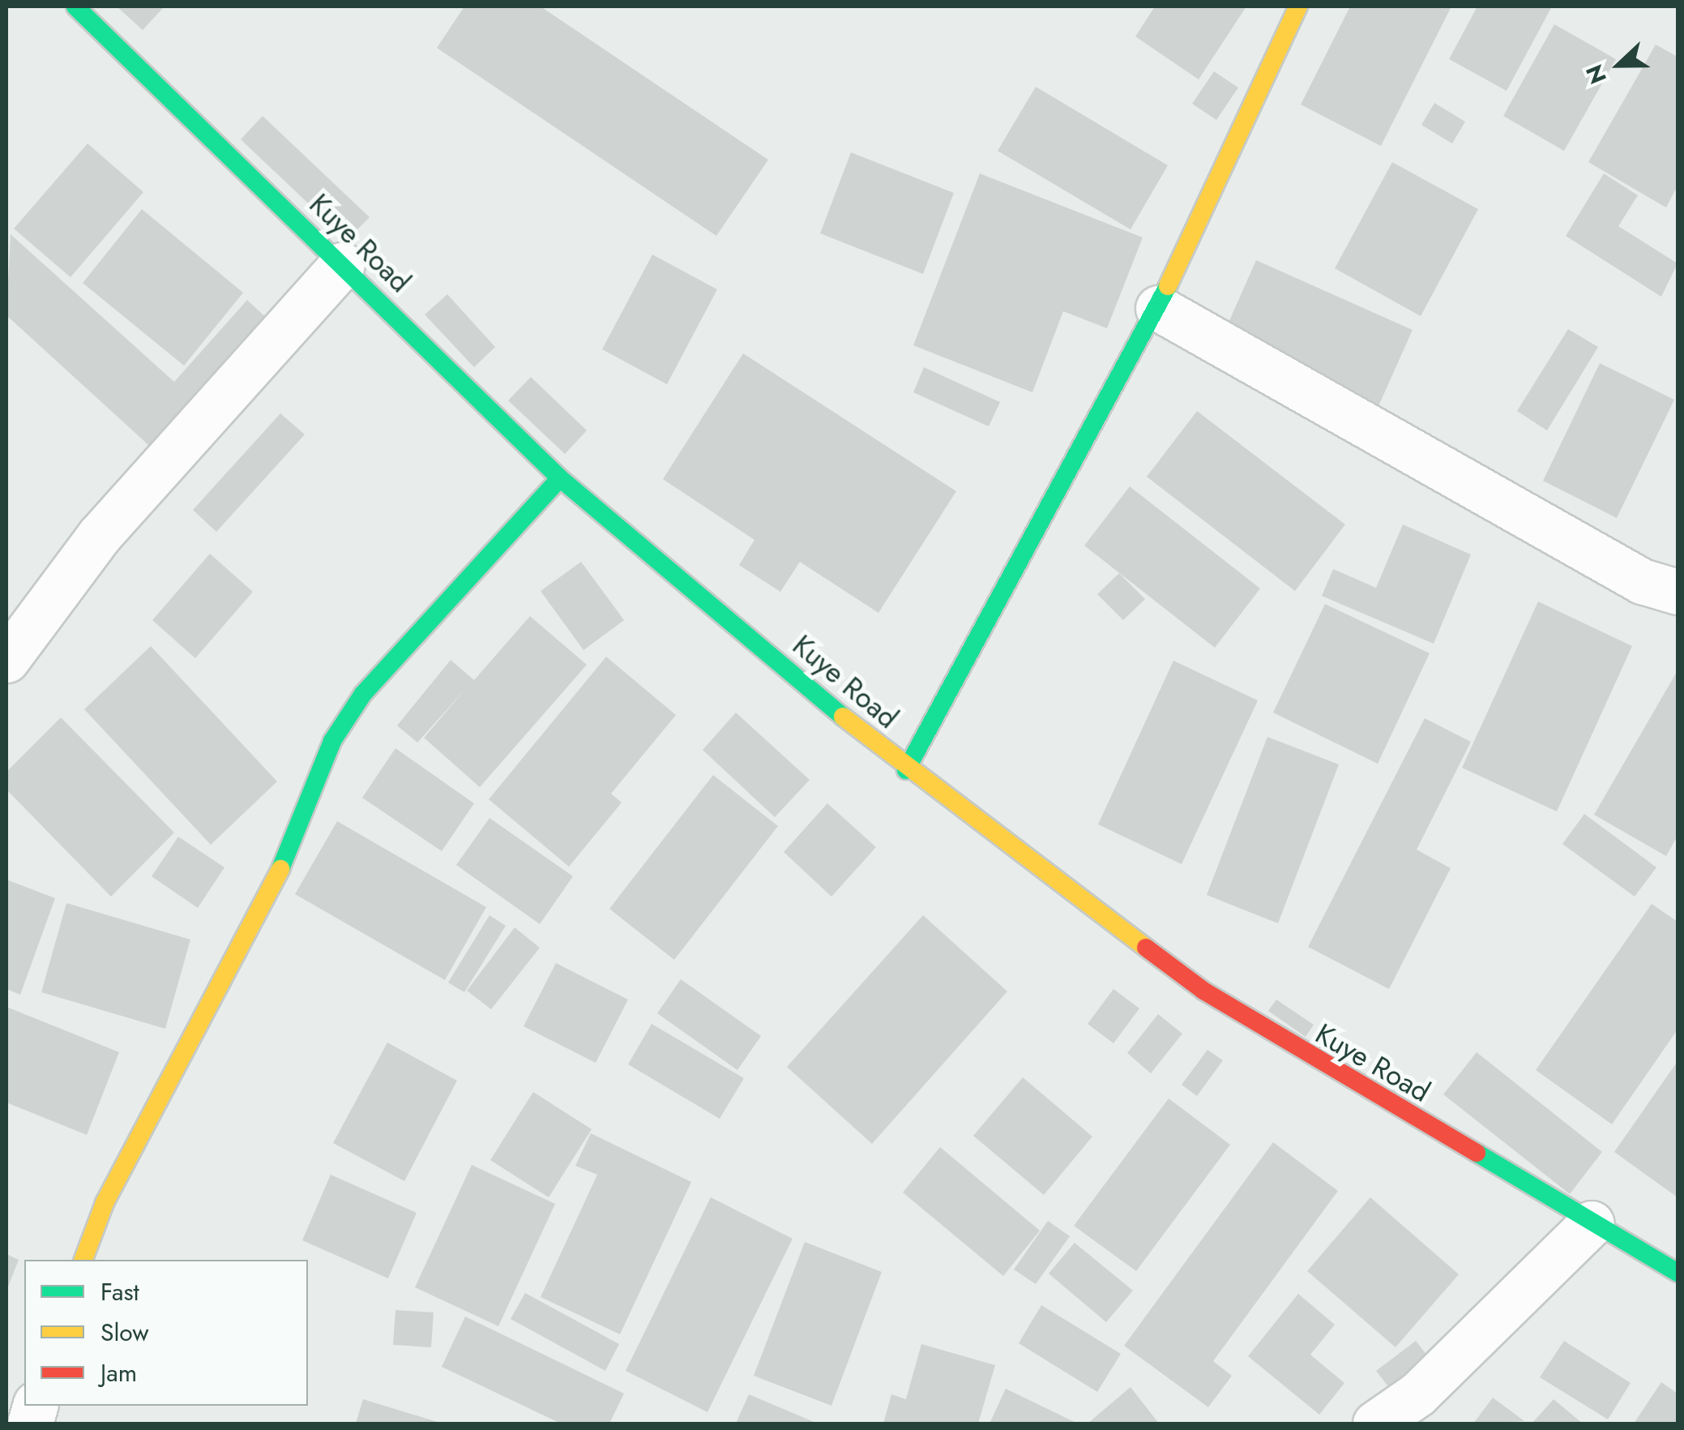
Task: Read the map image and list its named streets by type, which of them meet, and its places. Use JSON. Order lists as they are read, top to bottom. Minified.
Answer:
{"streets":{"street":["Kuye Road"]},"legend":["Fast","Slow","Jam"],"north":"left"}
